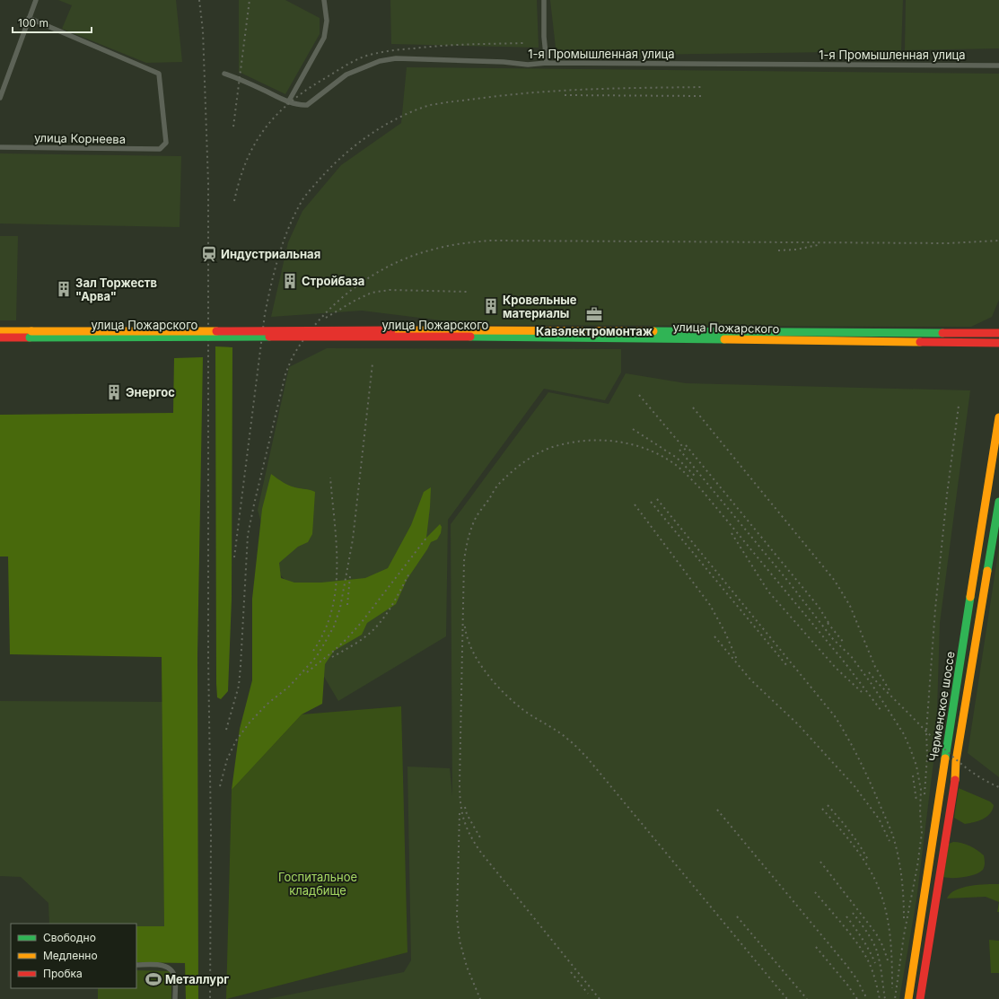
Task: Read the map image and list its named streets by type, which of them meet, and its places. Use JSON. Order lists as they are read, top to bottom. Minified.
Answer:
{"streets":{"main road":["улица Пожарского","Черменское шоссе"],"street":["1-я Промышленная улица","улица Корнеева"]},"parks":["Госпитальное кладбище"],"places":{"station":["Индустриальная"],"building":["Стройбаза","Зал Торжеств \"Арва\"","Кровельные материалы","Энергос"],"office":["Кавэлектромонтаж"],"sports":["Металлург"]},"legend":["Свободно","Медленно","Пробка"],"scale_bar":"100 m"}
